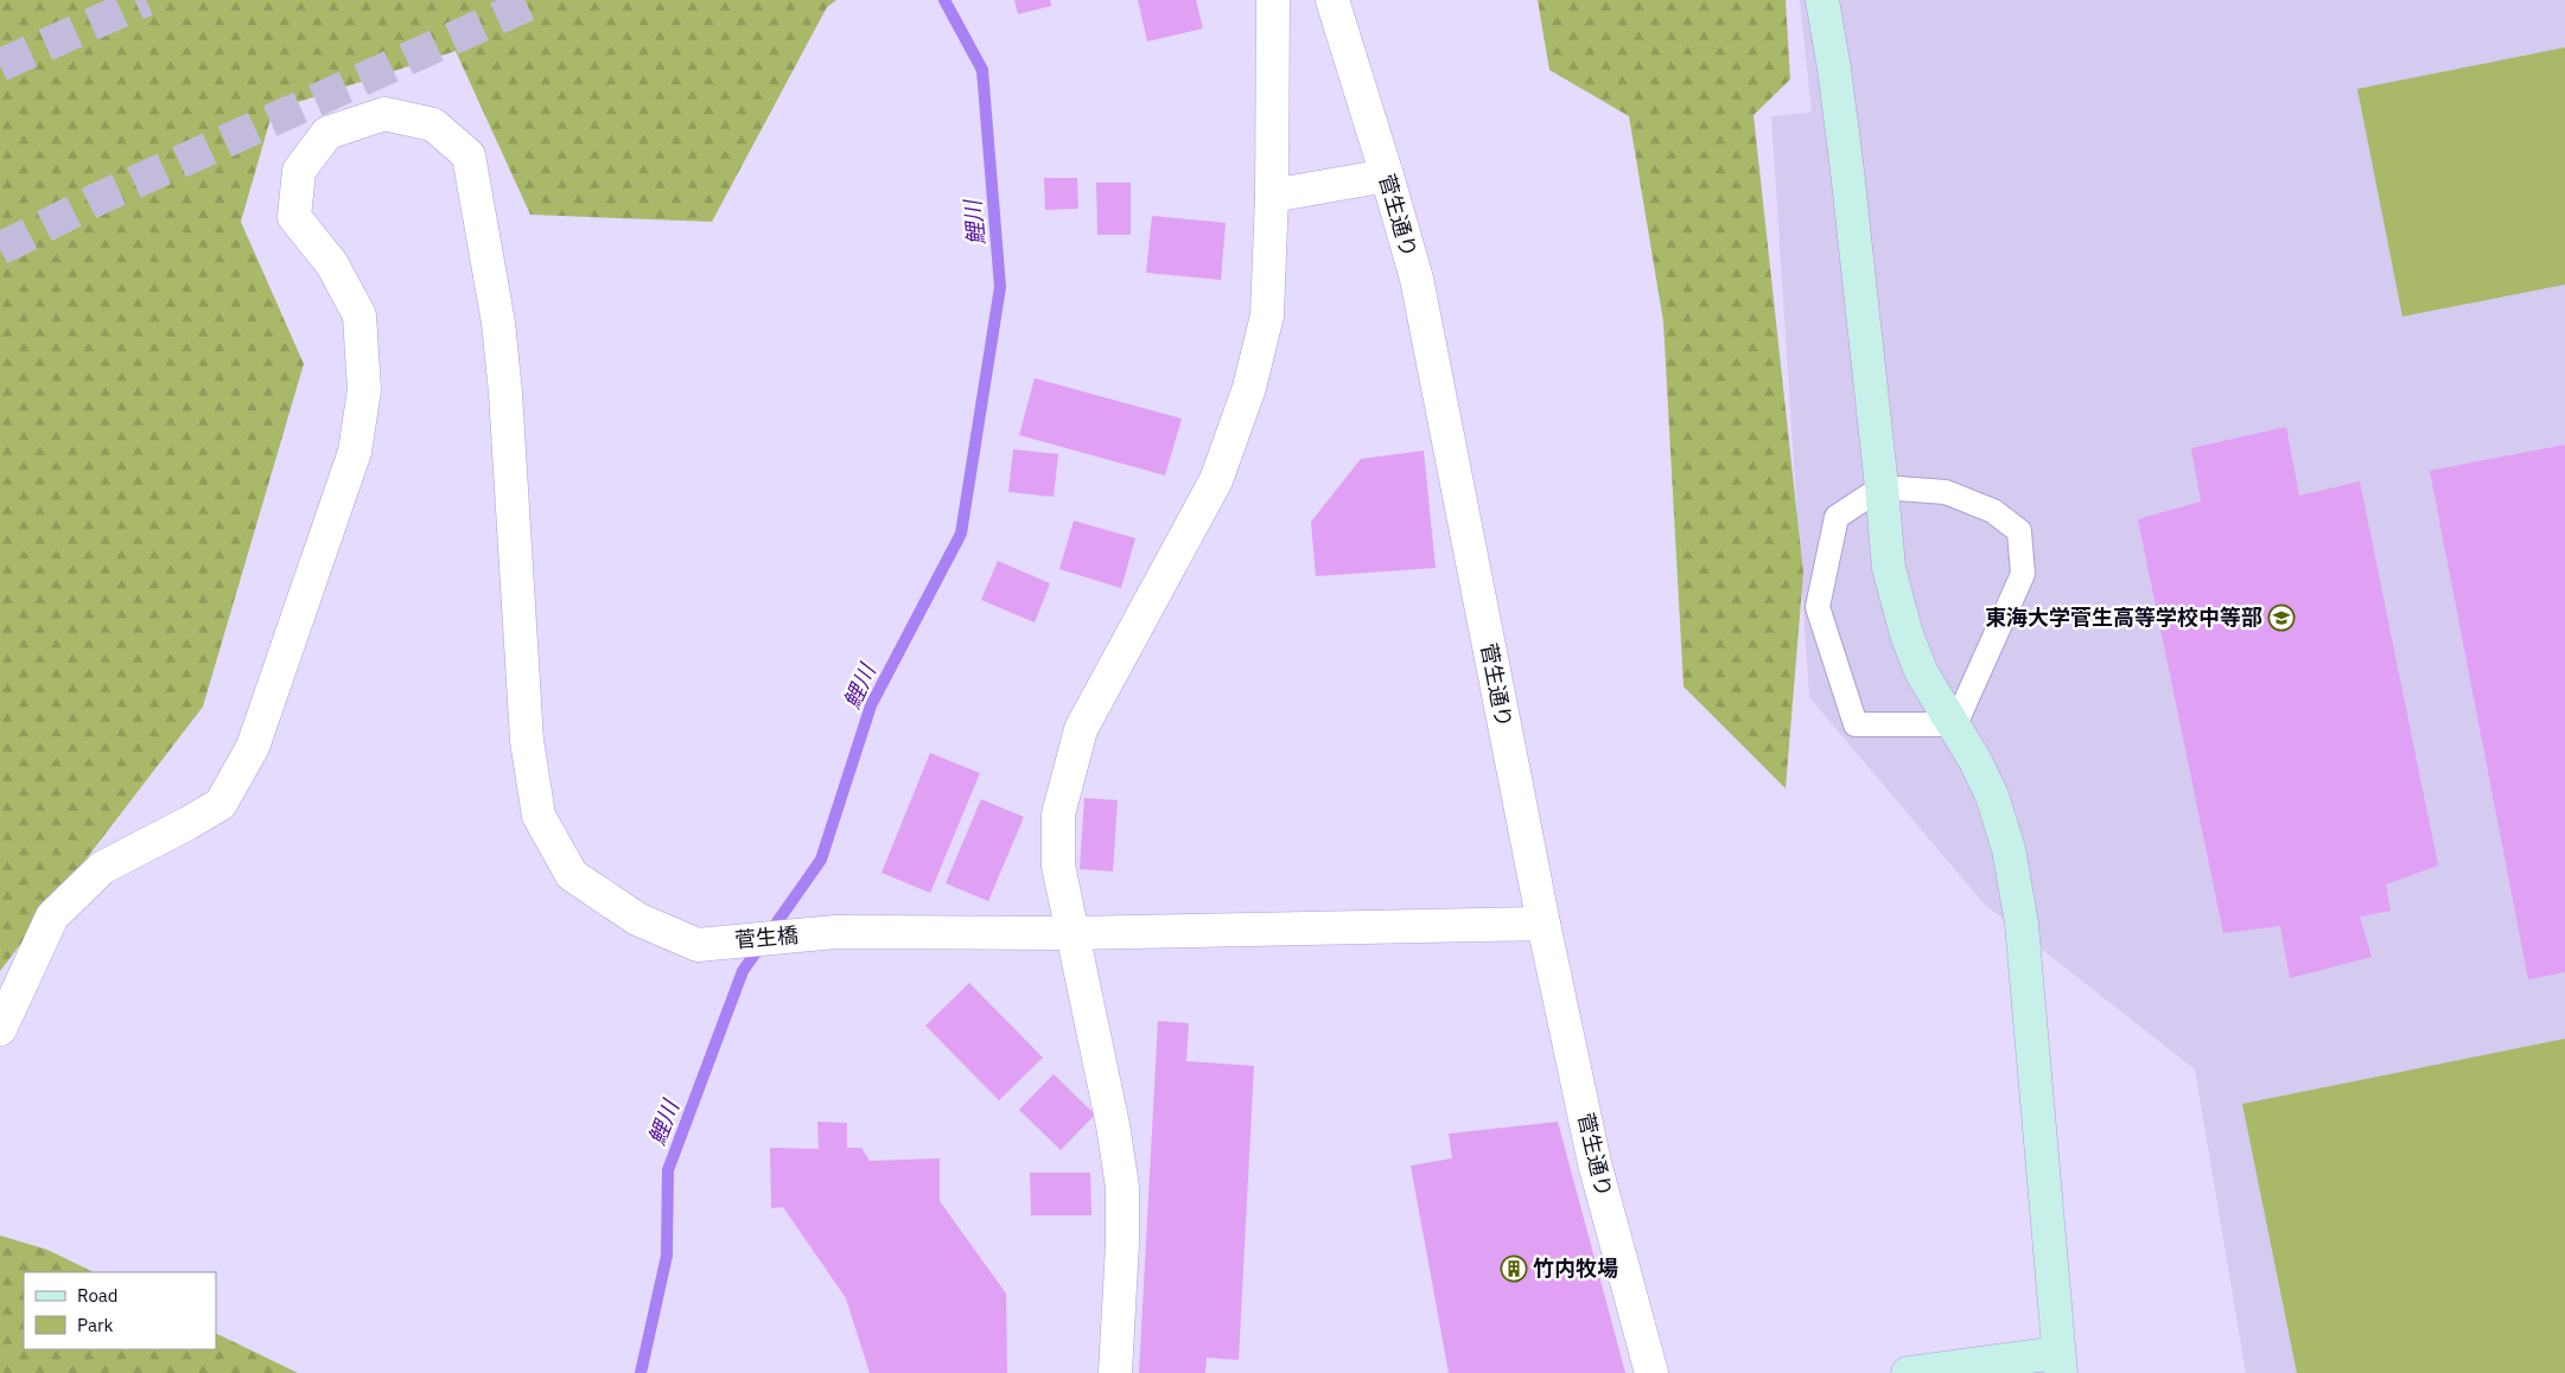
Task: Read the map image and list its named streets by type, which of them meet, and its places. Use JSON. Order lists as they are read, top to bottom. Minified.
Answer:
{"streets":{"street":["菅生通り","菅生橋"]},"crossings":[["菅生通り","菅生橋"]],"water":["鯉川"],"places":{"school or university":["東海大学菅生高等学校中等部"],"building":["竹内牧場"]},"legend":["Road","Park"]}
